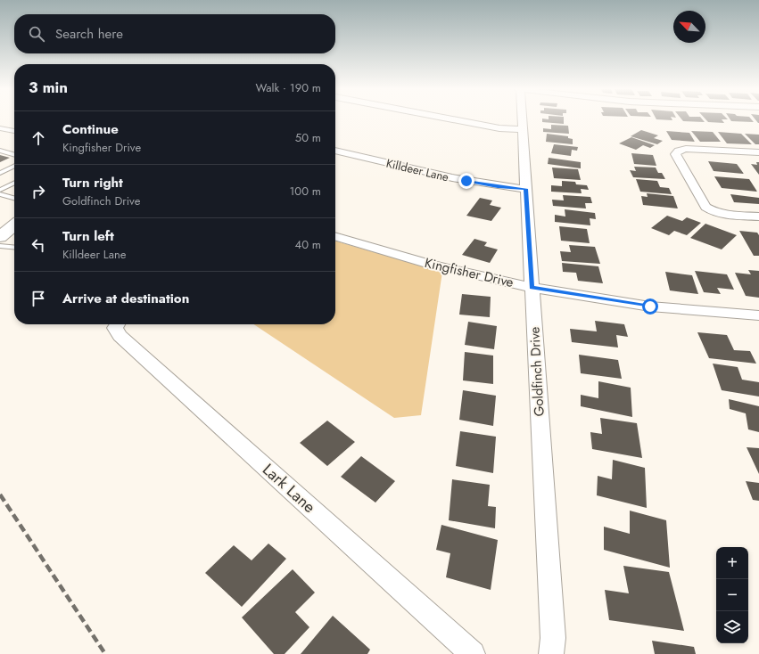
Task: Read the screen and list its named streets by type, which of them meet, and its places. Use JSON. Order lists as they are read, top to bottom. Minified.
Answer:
{"streets":{"street":["Killdeer Lane","Kingfisher Drive","Goldfinch Drive","Lark Lane"]},"crossings":[["Killdeer Lane","Goldfinch Drive"],["Kingfisher Drive","Goldfinch Drive"]],"north":"top left","page":{"search":"Search here","heading":["3 min","Walk · 190 m"],"list":[["Continue","Kingfisher Drive","50 m"],["Turn right","Goldfinch Drive","100 m"],["Turn left","Killdeer Lane","40 m"],"Arrive at destination"],"map_buttons":["+","−"]}}
